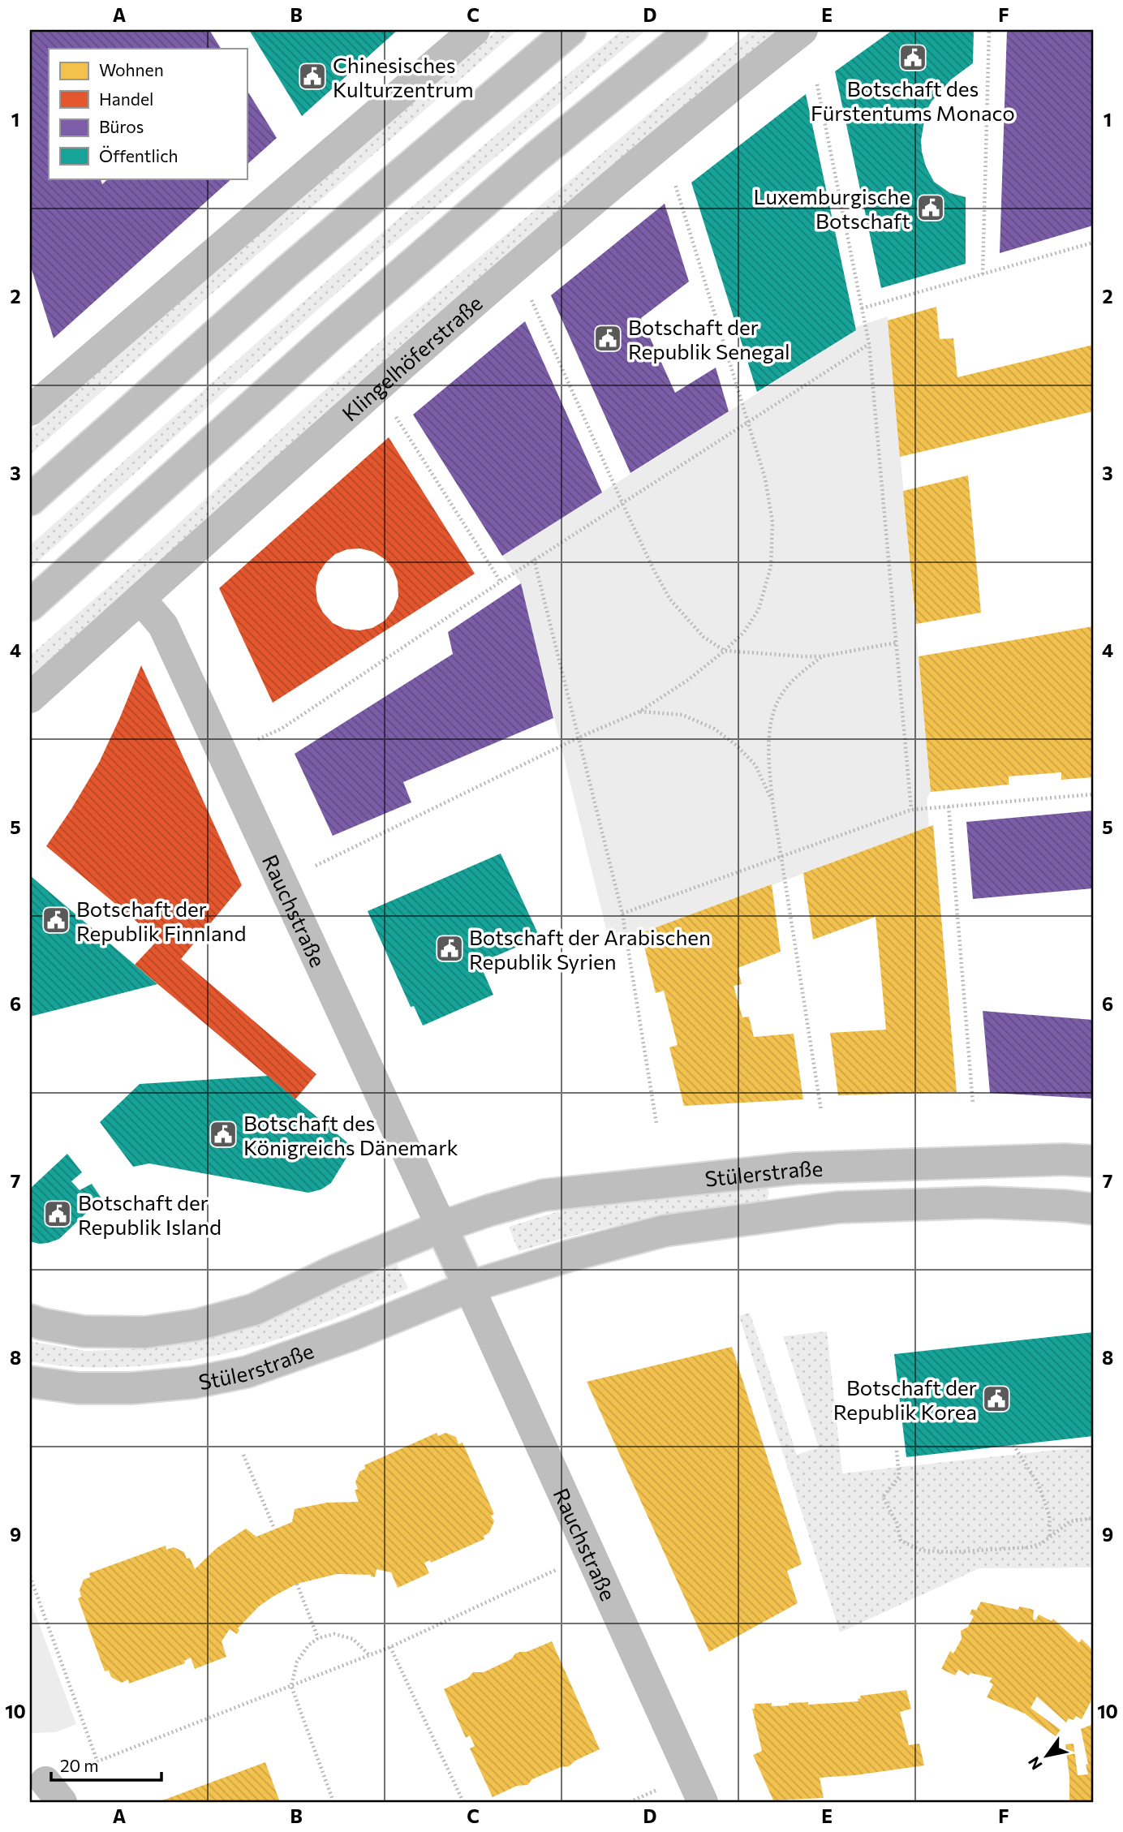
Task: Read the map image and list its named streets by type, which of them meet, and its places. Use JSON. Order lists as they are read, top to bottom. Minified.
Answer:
{"streets":{"main road":["Klingelhöferstraße","Rauchstraße","Stülerstraße"]},"crossings":[["Klingelhöferstraße","Rauchstraße"],["Rauchstraße","Stülerstraße"]],"places":{"public building":["Botschaft des Fürstentums Monaco","Chinesisches Kulturzentrum","Luxemburgische Botschaft","Botschaft der Republik Senegal","Botschaft der Republik Finnland","Botschaft der Arabischen Republik Syrien","Botschaft des Königreichs Dänemark","Botschaft der Republik Island","Botschaft der Republik Korea"]},"legend":["Wohnen","Handel","Büros","Öffentlich"],"scale_bar":"20 m","north":"bottom left","grid":{"columns":["A","B","C","D","E","F"],"rows":["1","2","3","4","5","6","7","8","9","10"]}}
